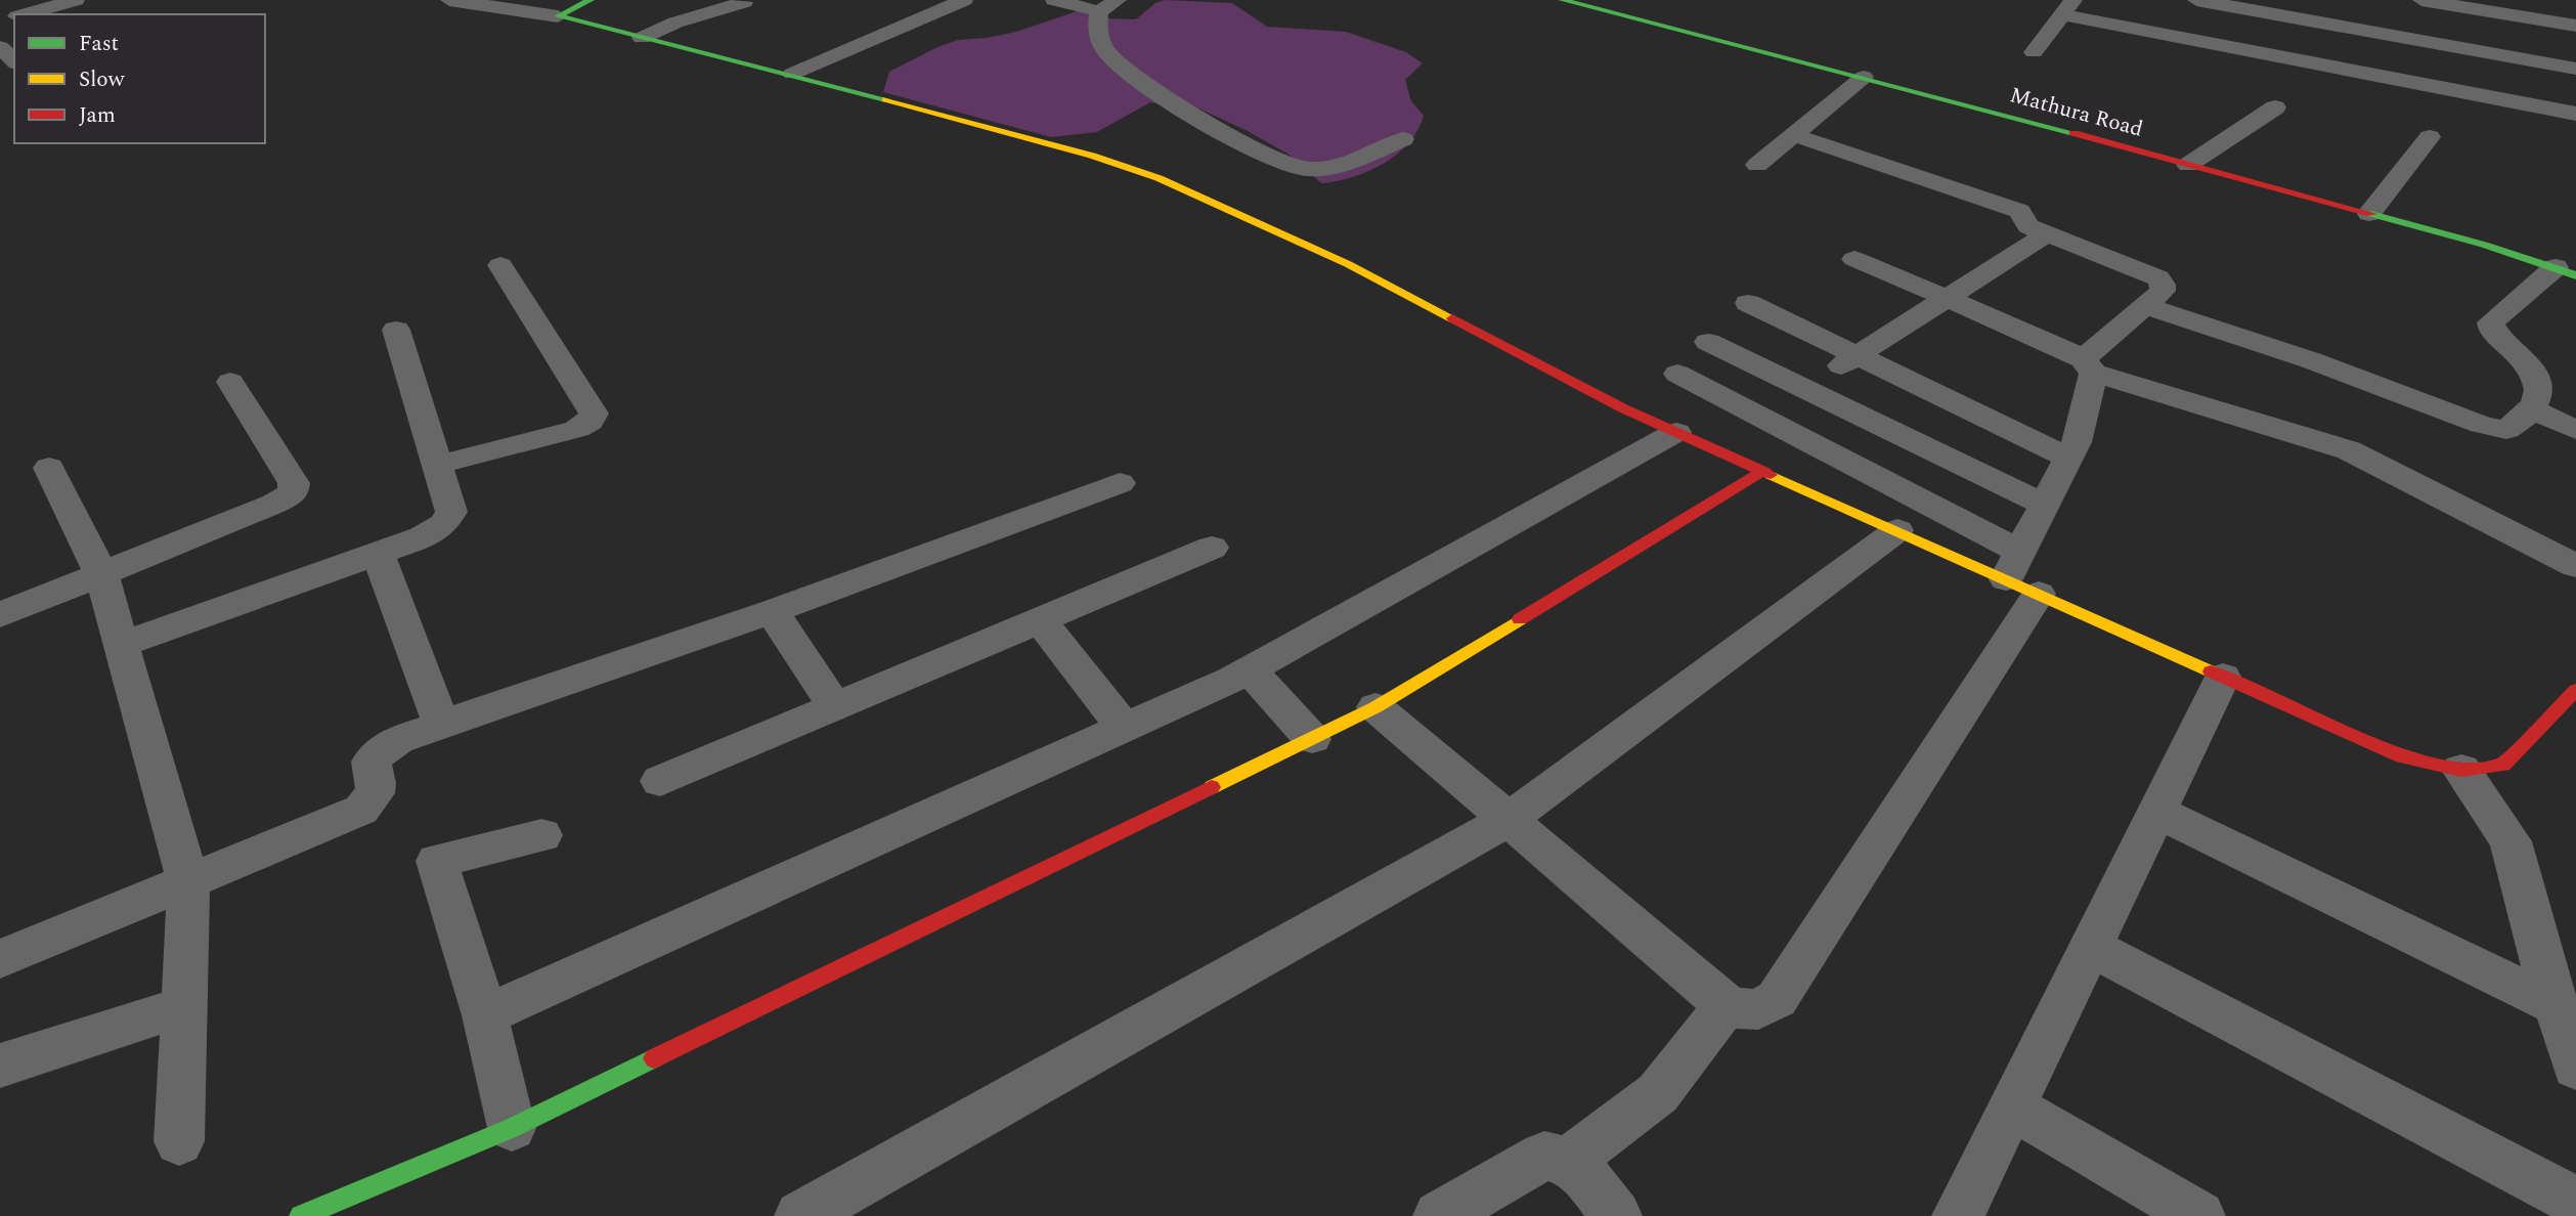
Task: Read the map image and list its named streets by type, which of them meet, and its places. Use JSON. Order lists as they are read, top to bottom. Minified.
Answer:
{"streets":{"street":["Mathura Road"]},"legend":["Fast","Slow","Jam"]}
